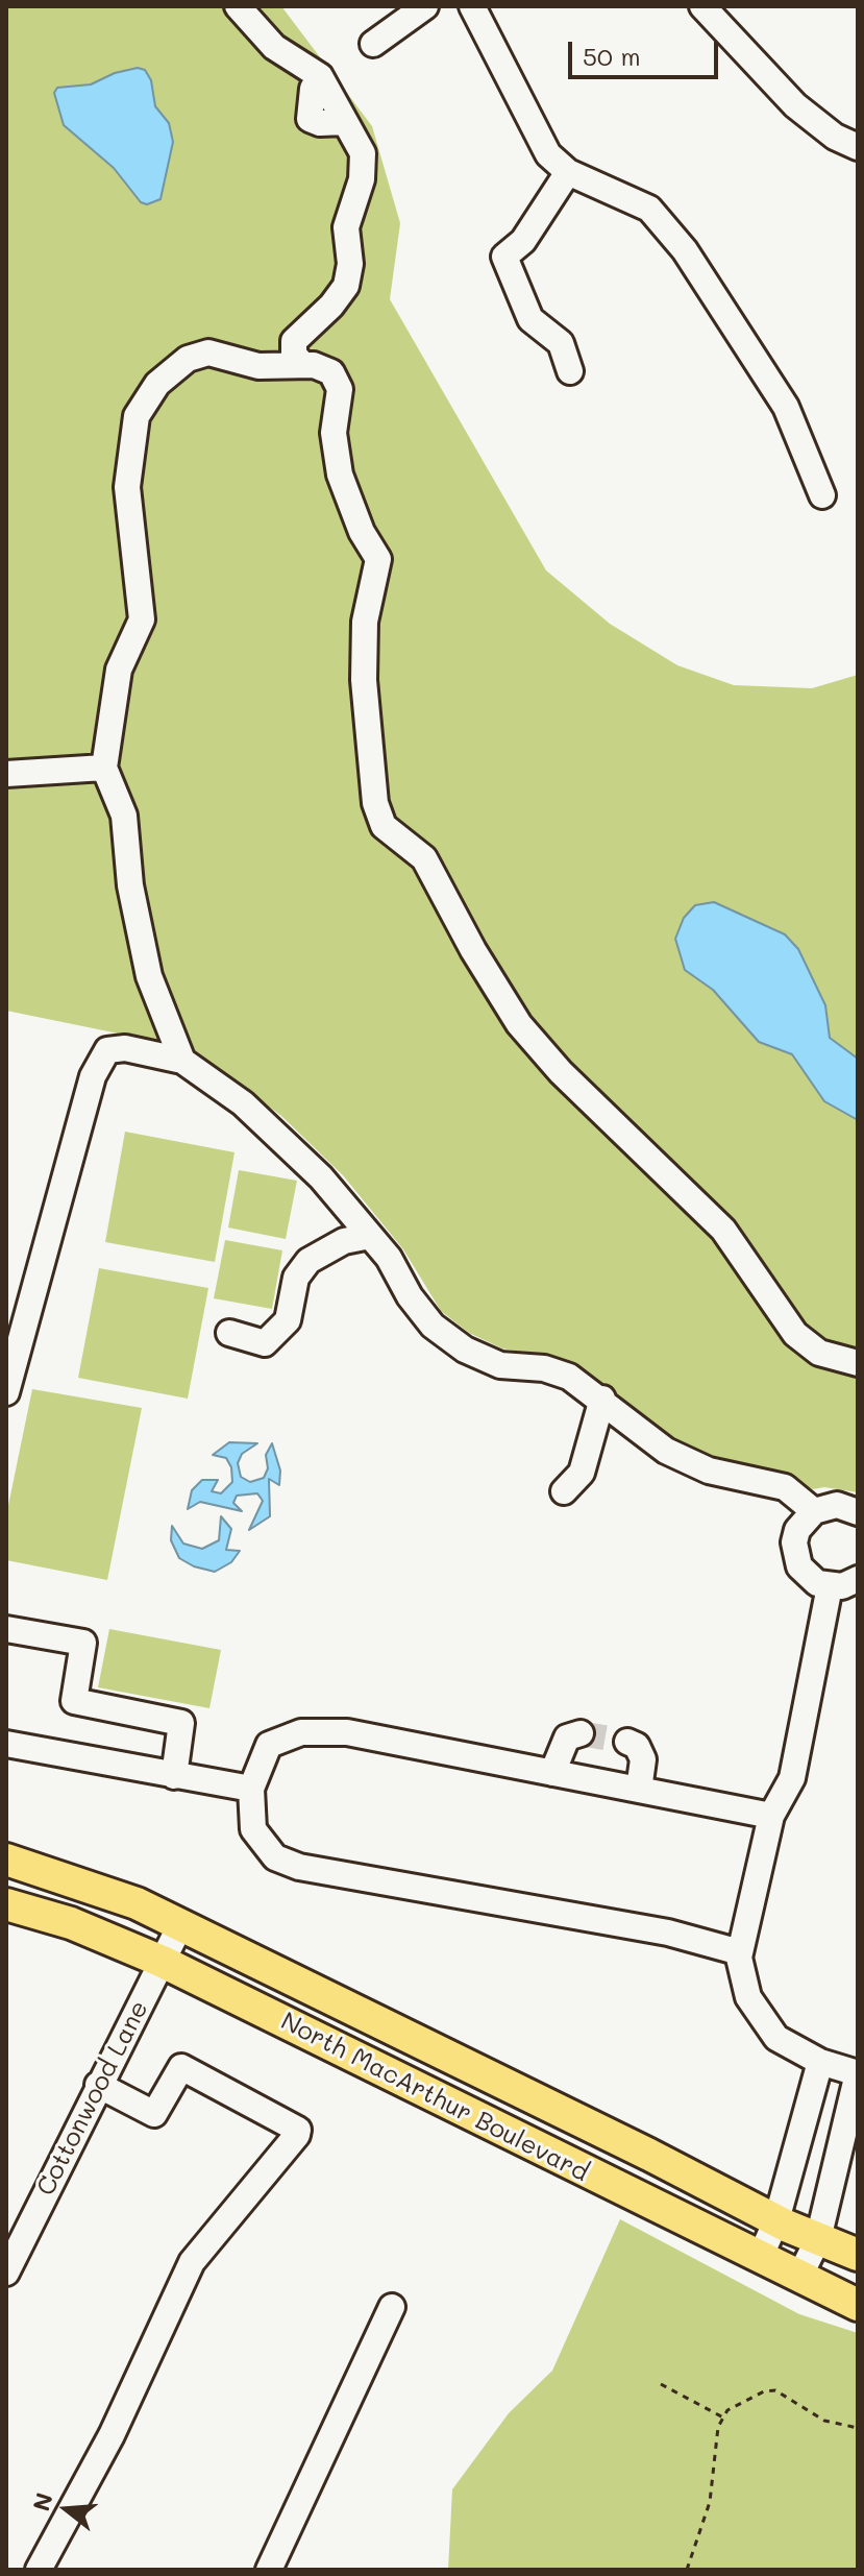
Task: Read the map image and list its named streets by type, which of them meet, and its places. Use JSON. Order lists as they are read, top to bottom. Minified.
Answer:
{"streets":{"main road":["North MacArthur Boulevard"],"street":["Cottonwood Lane"]},"crossings":[["North MacArthur Boulevard","Cottonwood Lane"]],"scale_bar":"50 m","north":"left"}
